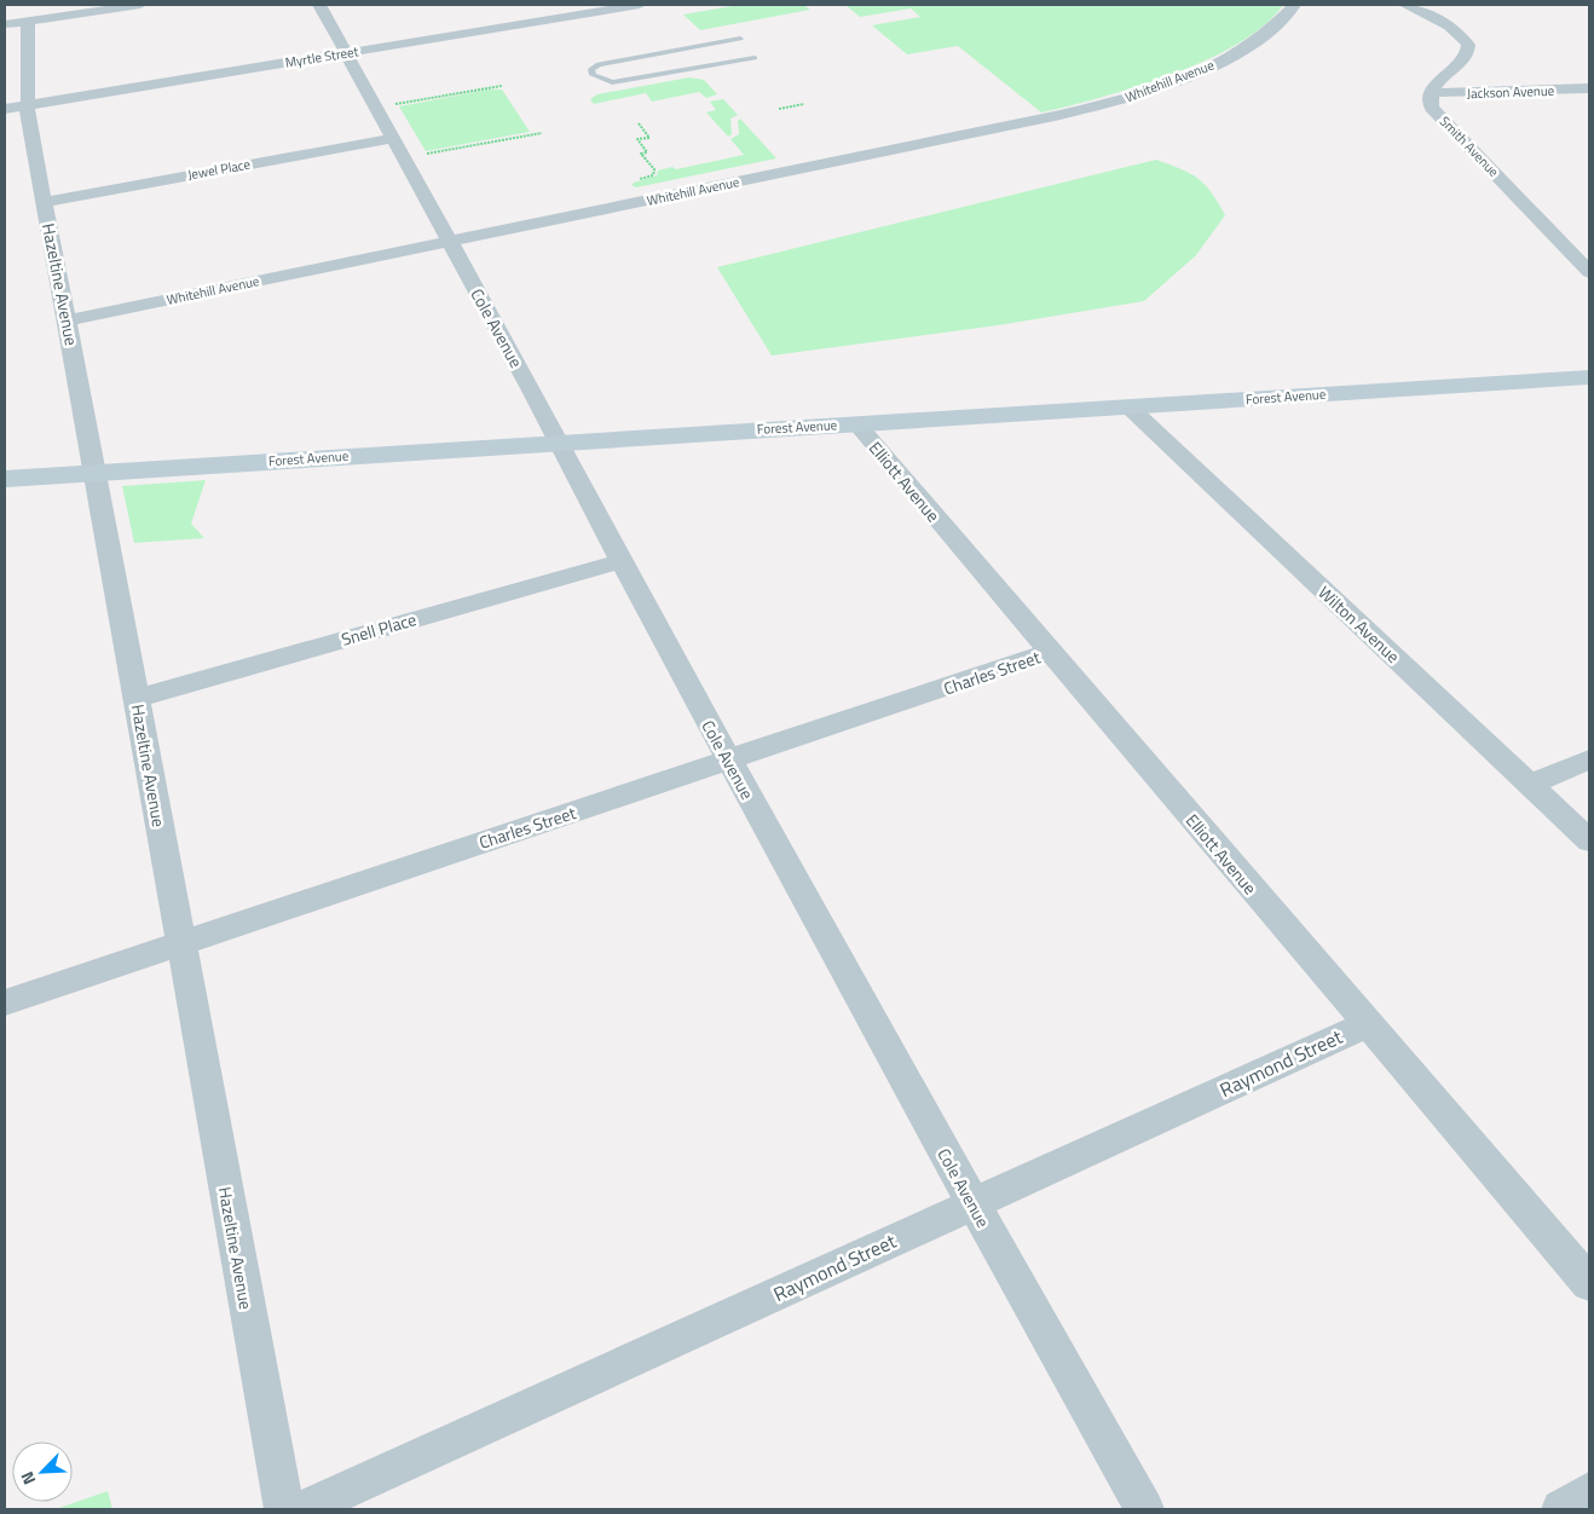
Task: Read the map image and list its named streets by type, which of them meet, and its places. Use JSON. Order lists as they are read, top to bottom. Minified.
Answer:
{"streets":{"main road":["Forest Avenue"],"street":["Myrtle Street","Whitehill Avenue","Jackson Avenue","Smith Avenue","Jewel Place","Hazeltine Avenue","Cole Avenue","Elliott Avenue","Wilton Avenue","Snell Place","Charles Street","Raymond Street"]},"crossings":[["Myrtle Street","Hazeltine Avenue"],["Myrtle Street","Cole Avenue"],["Whitehill Avenue","Hazeltine Avenue"],["Whitehill Avenue","Cole Avenue"],["Jackson Avenue","Smith Avenue"],["Jewel Place","Hazeltine Avenue"],["Jewel Place","Cole Avenue"],["Hazeltine Avenue","Forest Avenue"],["Hazeltine Avenue","Snell Place"],["Hazeltine Avenue","Charles Street"],["Cole Avenue","Forest Avenue"],["Cole Avenue","Snell Place"],["Cole Avenue","Charles Street"],["Cole Avenue","Raymond Street"],["Forest Avenue","Elliott Avenue"],["Forest Avenue","Wilton Avenue"],["Elliott Avenue","Charles Street"],["Elliott Avenue","Raymond Street"]],"north":"bottom left"}
